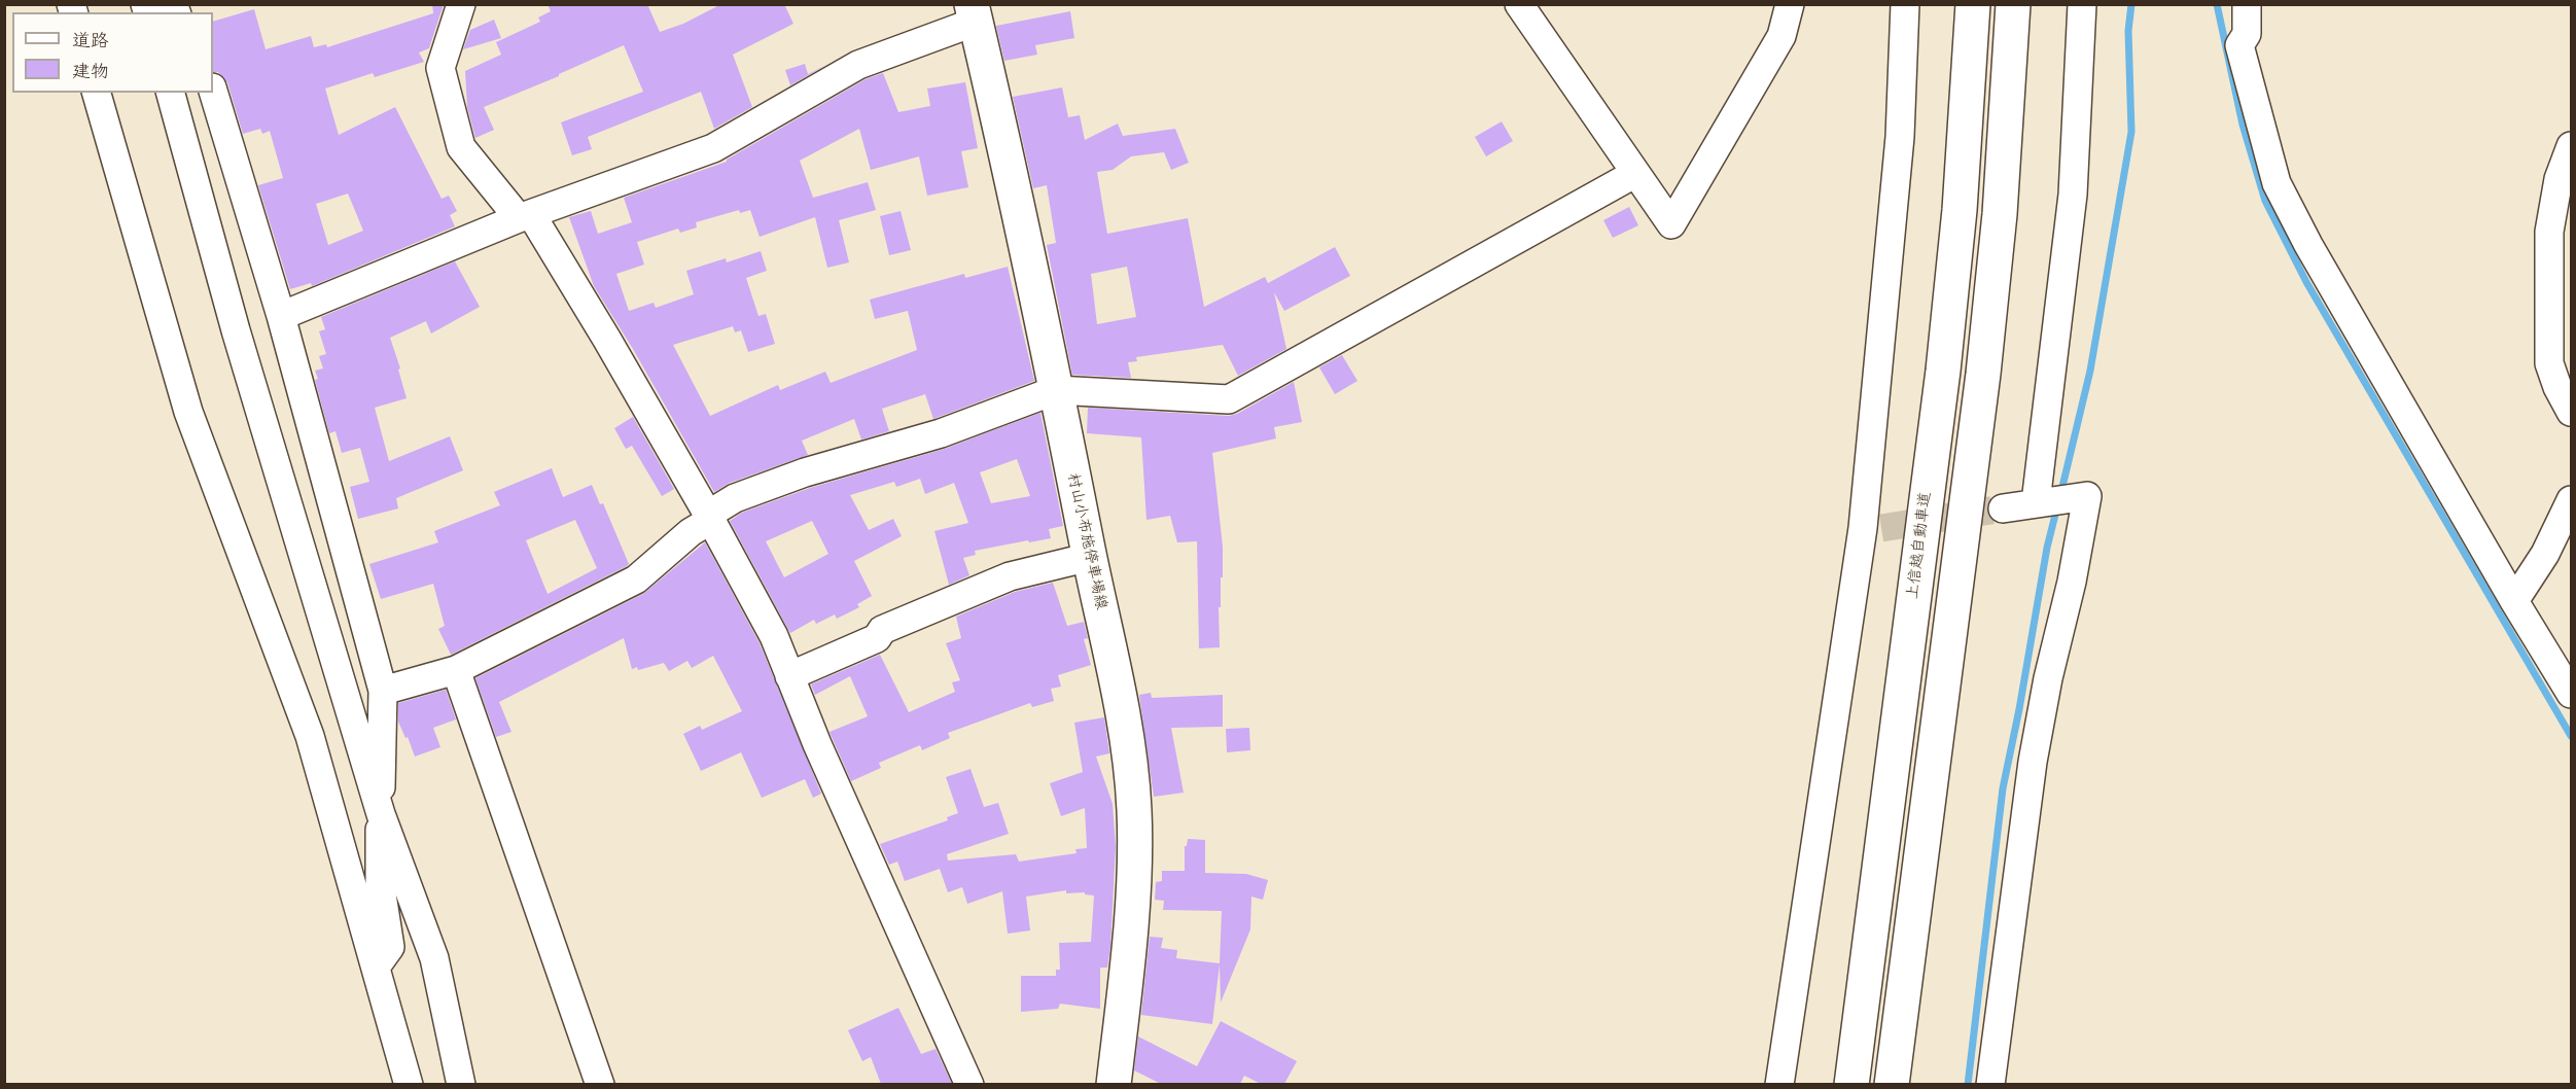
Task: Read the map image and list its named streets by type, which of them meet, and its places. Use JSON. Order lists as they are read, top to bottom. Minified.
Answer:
{"streets":{"main road":["村山小布施停車場線","上信越自動車道"]},"legend":["道路","建物"]}
